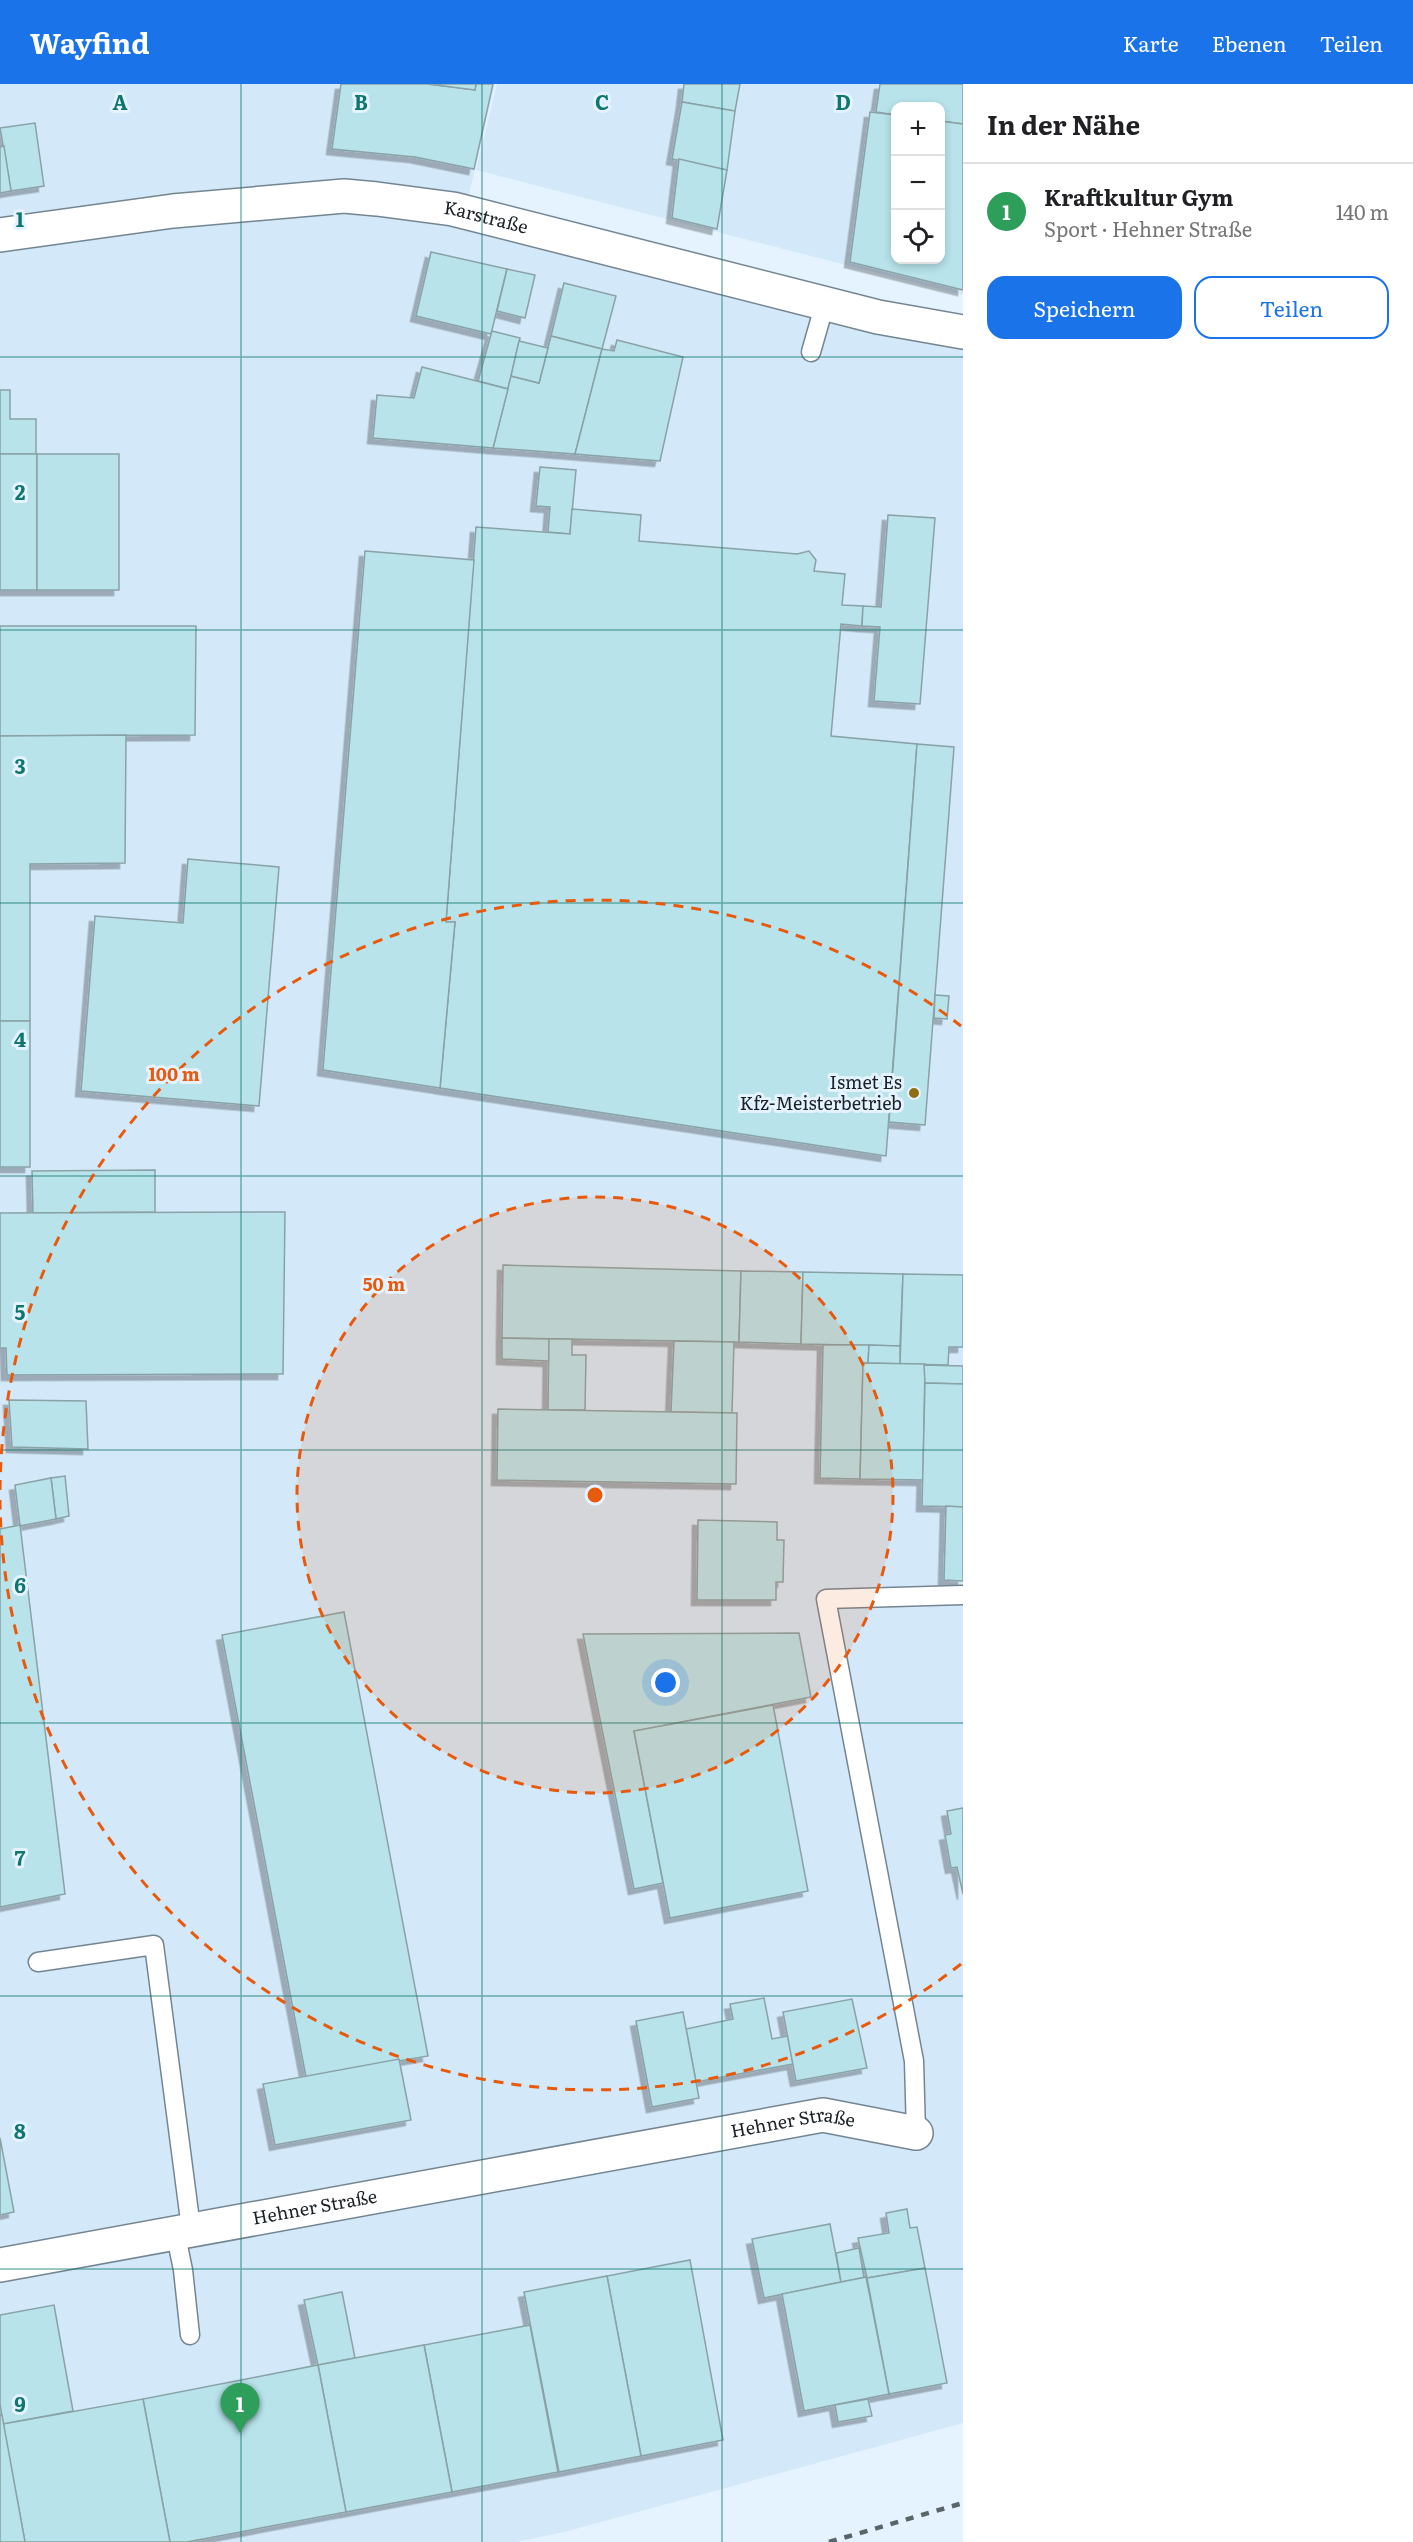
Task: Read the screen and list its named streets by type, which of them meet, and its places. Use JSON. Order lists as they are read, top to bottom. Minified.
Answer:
{"streets":{"street":["Karstraße","Hehner Straße"]},"places":["Ismet Es Kfz-Meisterbetrieb"],"page":{"header":"Wayfind","nav":["Karte","Ebenen","Teilen"],"heading":"In der Nähe","map_buttons":["+","−"],"list":[{"mark":"1","name":"Kraftkultur Gym","note":"Sport · Hehner Straße","value":"140 m"}],"buttons":["Speichern","Teilen"],"pins":"1"},"grid":{"columns":["A","B","C","D"],"rows":["1","2","3","4","5","6","7","8","9"]},"rings":["100 m","50 m"]}
